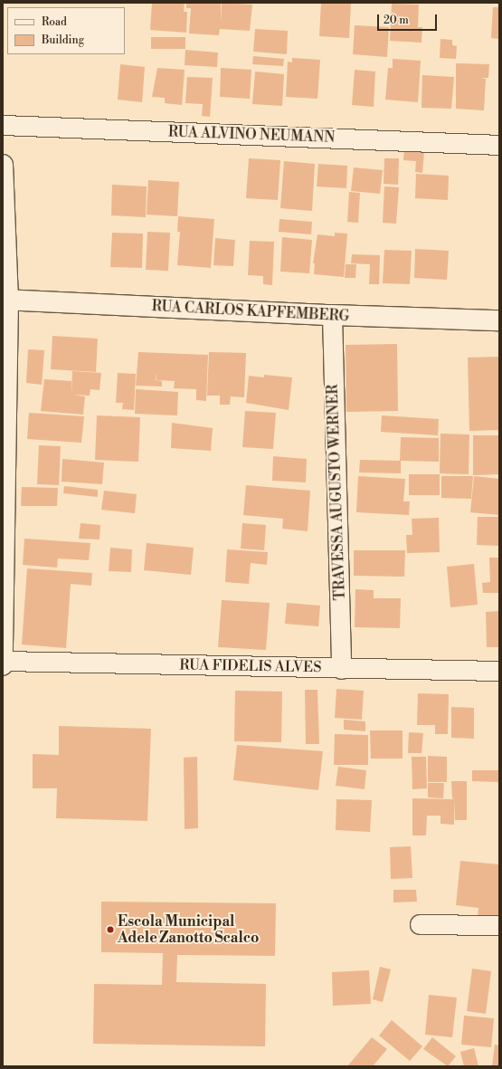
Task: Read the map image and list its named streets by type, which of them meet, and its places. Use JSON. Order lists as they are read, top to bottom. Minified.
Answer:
{"streets":{"street":["RUA ALVINO NEUMANN","RUA CARLOS KAPFEMBERG","TRAVESSA AUGUSTO WERNER","RUA FIDELIS ALVES"]},"crossings":[["RUA CARLOS KAPFEMBERG","TRAVESSA AUGUSTO WERNER"],["TRAVESSA AUGUSTO WERNER","RUA FIDELIS ALVES"]],"places":["Escola Municipal Adele Zanotto Scalco"],"legend":["Road","Building"],"scale_bar":"20 m"}
